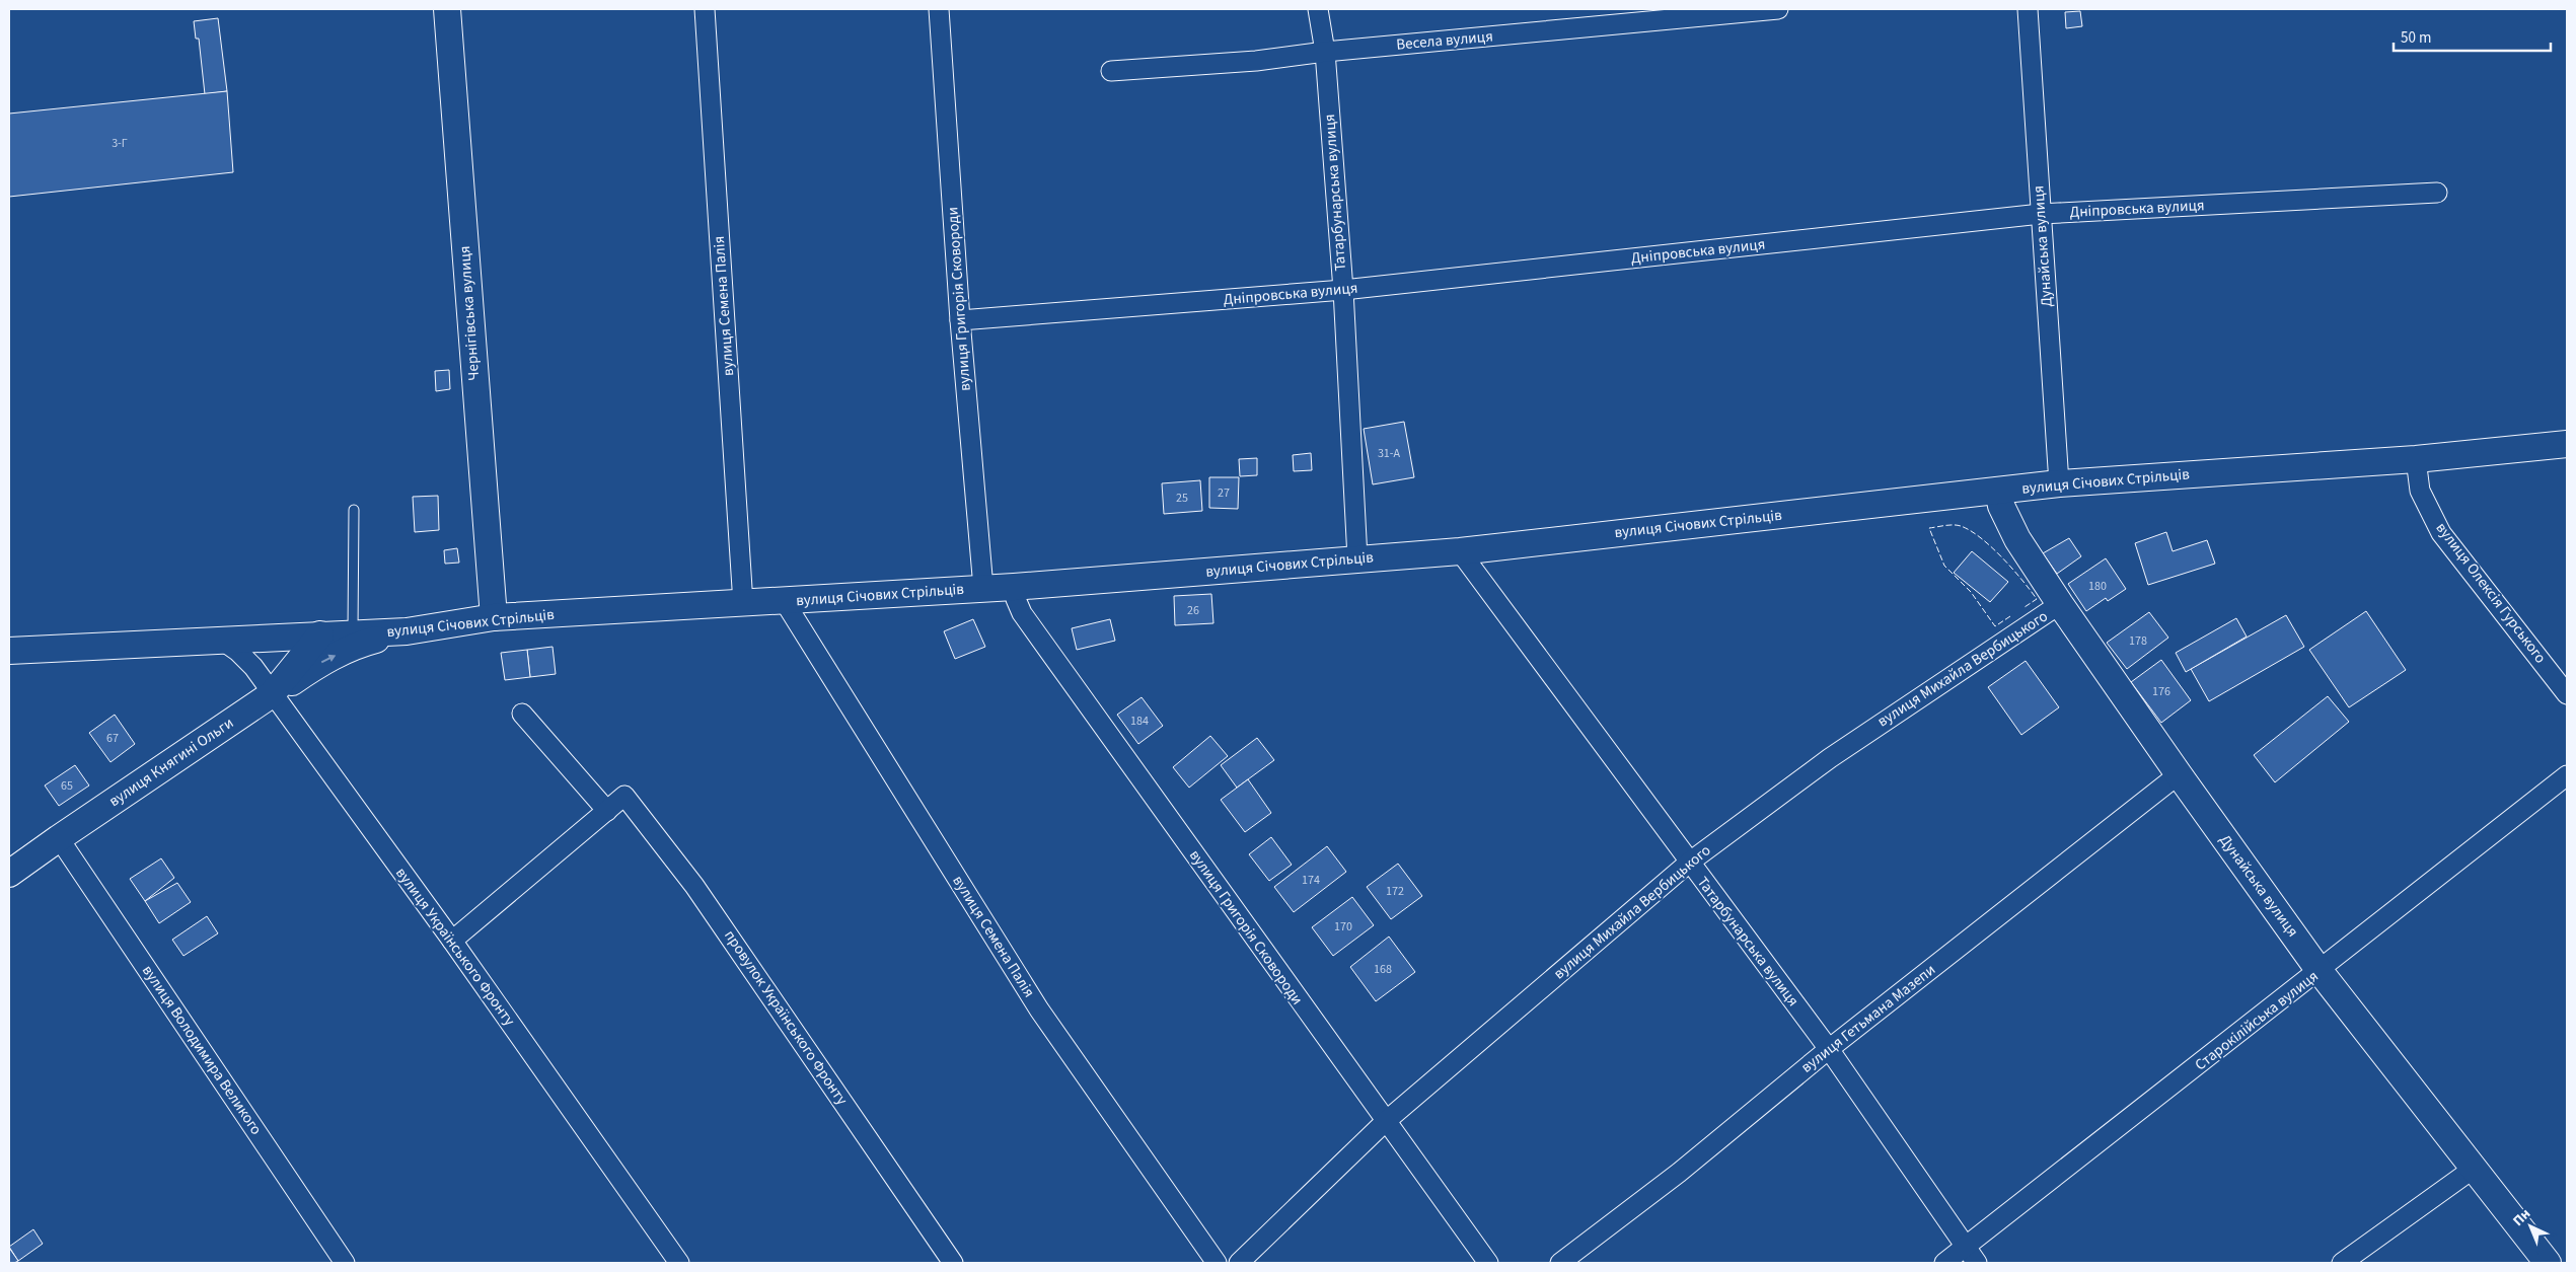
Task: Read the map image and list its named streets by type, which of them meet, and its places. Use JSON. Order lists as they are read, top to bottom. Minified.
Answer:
{"streets":{"main road":["Дунайська вулиця","Чернігівська вулиця","вулиця Січових Стрільців","вулиця Княгині Ольги"],"street":["Весела вулиця","Татарбунарська вулиця","Дніпровська вулиця","вулиця Григорія Сковороди","вулиця Семена Палія","вулиця Олексія Гурського","вулиця Михайла Вербицького","вулиця Українського Фронту","провулок Українського Фронту","вулиця Гетьмана Мазепи","Старокілійська вулиця","вулиця Володимира Великого"]},"crossings":[["Весела вулиця","Татарбунарська вулиця"],["Татарбунарська вулиця","Дніпровська вулиця"],["Татарбунарська вулиця","вулиця Січових Стрільців"],["Татарбунарська вулиця","вулиця Михайла Вербицького"],["Татарбунарська вулиця","вулиця Гетьмана Мазепи"],["Татарбунарська вулиця","Старокілійська вулиця"],["Дніпровська вулиця","Дунайська вулиця"],["Дніпровська вулиця","вулиця Григорія Сковороди"],["Дунайська вулиця","вулиця Січових Стрільців"],["Дунайська вулиця","вулиця Михайла Вербицького"],["Дунайська вулиця","вулиця Гетьмана Мазепи"],["Дунайська вулиця","Старокілійська вулиця"],["вулиця Григорія Сковороди","вулиця Січових Стрільців"],["вулиця Григорія Сковороди","вулиця Михайла Вербицького"],["вулиця Семена Палія","вулиця Січових Стрільців"],["Чернігівська вулиця","вулиця Січових Стрільців"],["вулиця Січових Стрільців","вулиця Олексія Гурського"],["вулиця Січових Стрільців","вулиця Княгині Ольги"],["вулиця Січових Стрільців","вулиця Українського Фронту"],["вулиця Княгині Ольги","вулиця Українського Фронту"],["вулиця Княгині Ольги","вулиця Володимира Великого"],["вулиця Українського Фронту","провулок Українського Фронту"]],"house_numbers":["3-Г","31-А","27","25","180","26","178","176","184","67","65","174","172","170","168"],"scale_bar":"50 m","north":"top left"}
